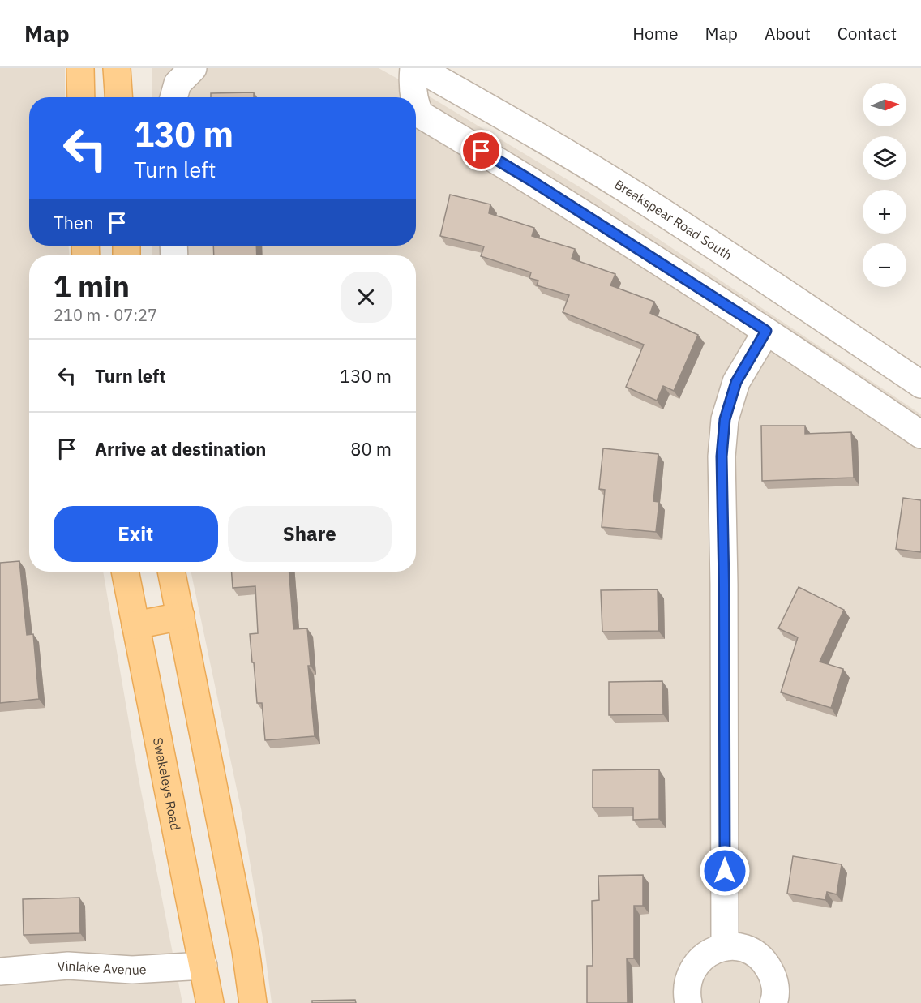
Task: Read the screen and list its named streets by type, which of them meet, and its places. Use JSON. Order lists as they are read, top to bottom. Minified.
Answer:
{"streets":{"main road":["Swakeleys Road"],"street":["Breakspear Road South","Vinlake Avenue"]},"crossings":[["Swakeleys Road","Vinlake Avenue"]],"north":"right","page":{"header":"Map","nav":["Home","Map","About","Contact"],"map_buttons":["+","−"],"turn":["130 m","Turn left"],"then":"Then","heading":["1 min","210 m · 07:27"],"list":[{"name":"Turn left","value":"130 m"},{"name":"Arrive at destination","value":"80 m"}],"buttons":["Exit","Share"]}}
